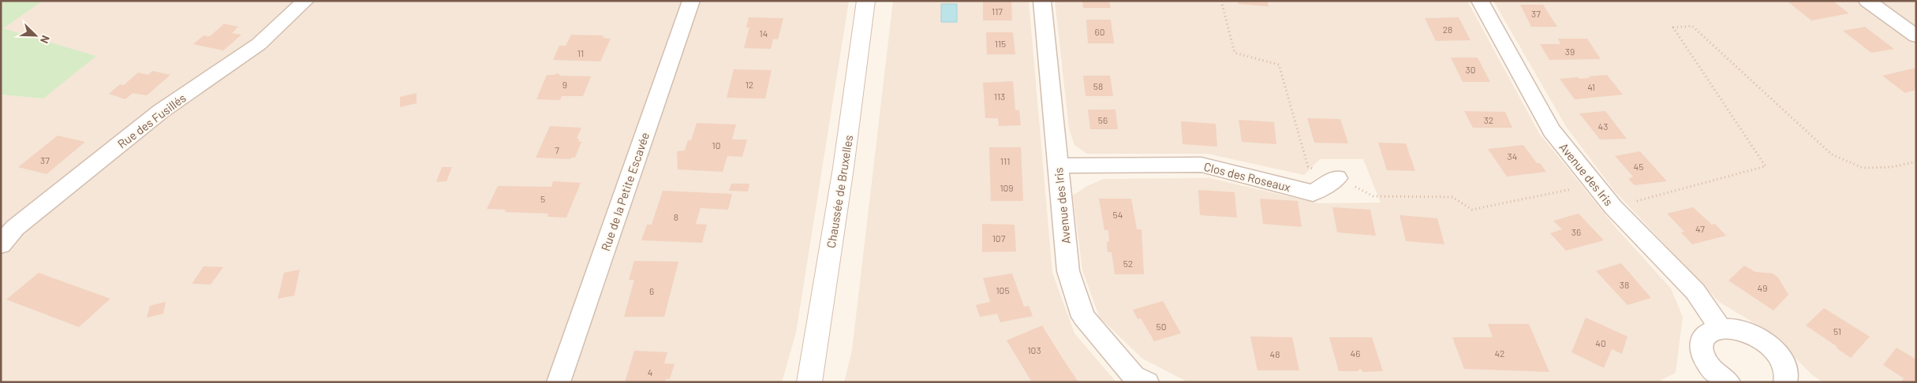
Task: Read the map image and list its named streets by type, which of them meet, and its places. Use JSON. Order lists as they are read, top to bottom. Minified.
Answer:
{"streets":{"main road":["Chaussée de Bruxelles"],"street":["Rue des Fusillés","Avenue des Iris","Clos des Roseaux","Rue de la Petite Escavée"]},"crossings":[["Avenue des Iris","Clos des Roseaux"]],"house_numbers":["117","37","28","60","14","115","39","11","30","9","12","58","41","113","56","32","43","10","7","34","37","111","45","109","5","54","8","47","36","107","52","38","49","105","6","50","51","40","103","46","42","48","4"],"north":"bottom right"}
